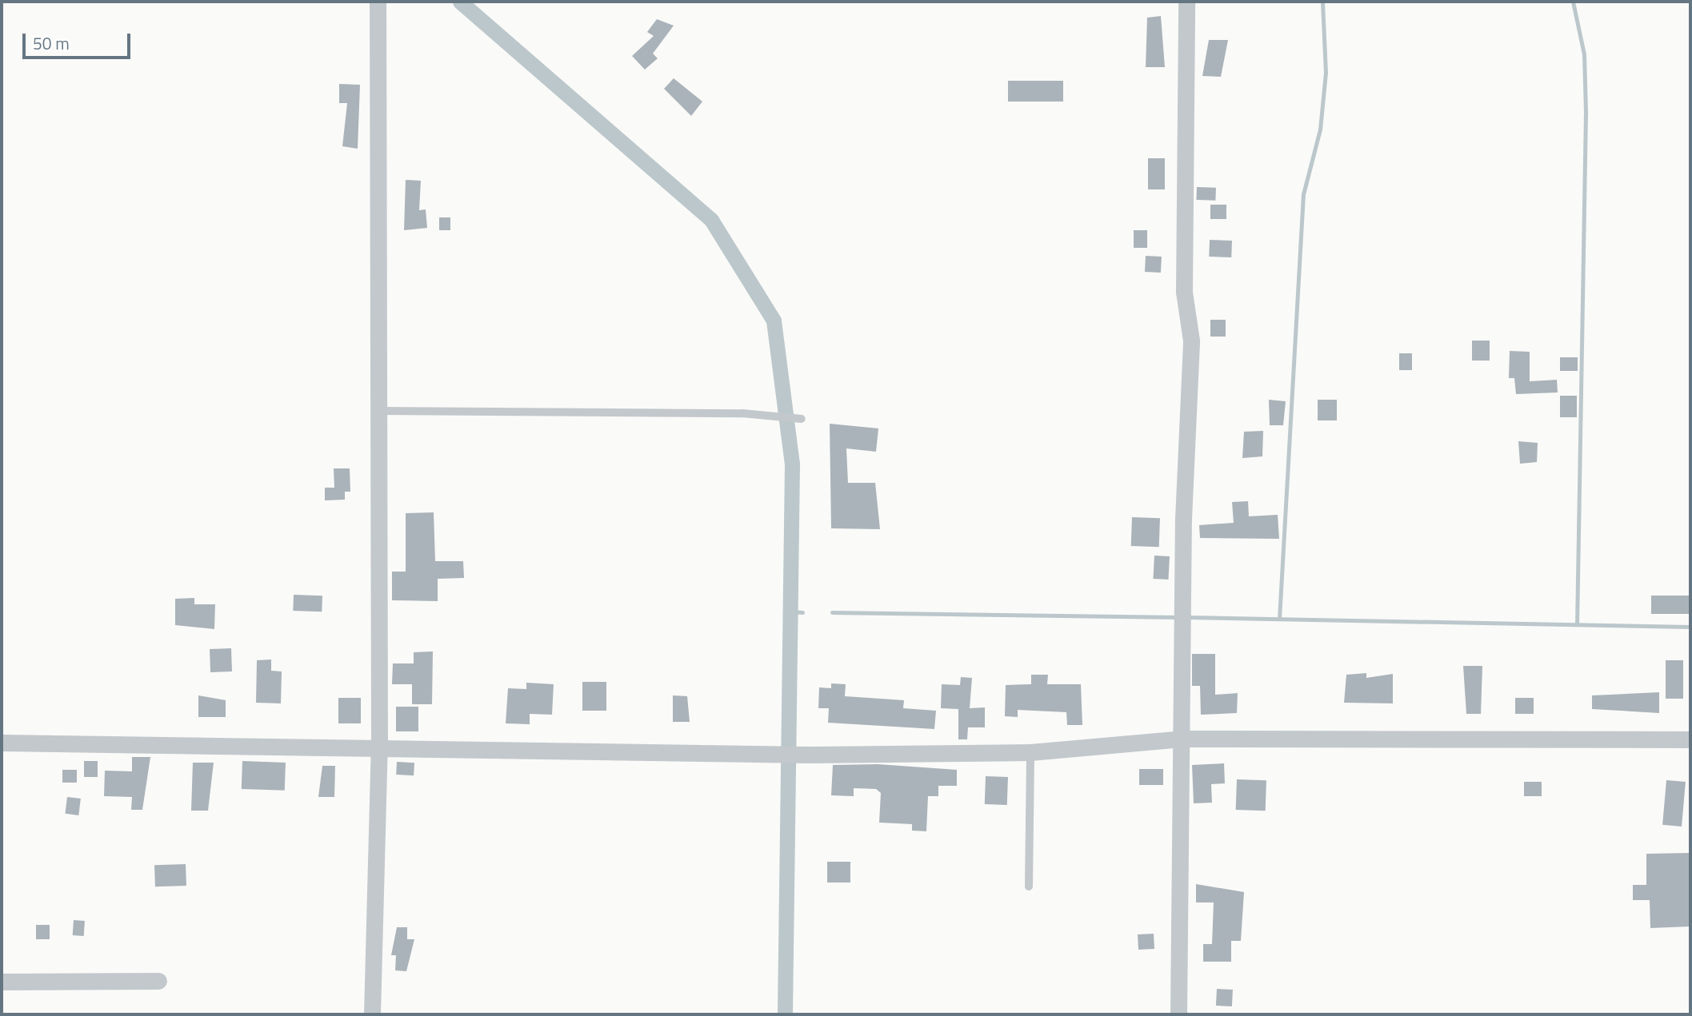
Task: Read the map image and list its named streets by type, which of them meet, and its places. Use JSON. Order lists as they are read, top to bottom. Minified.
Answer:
{"scale_bar":"50 m"}
